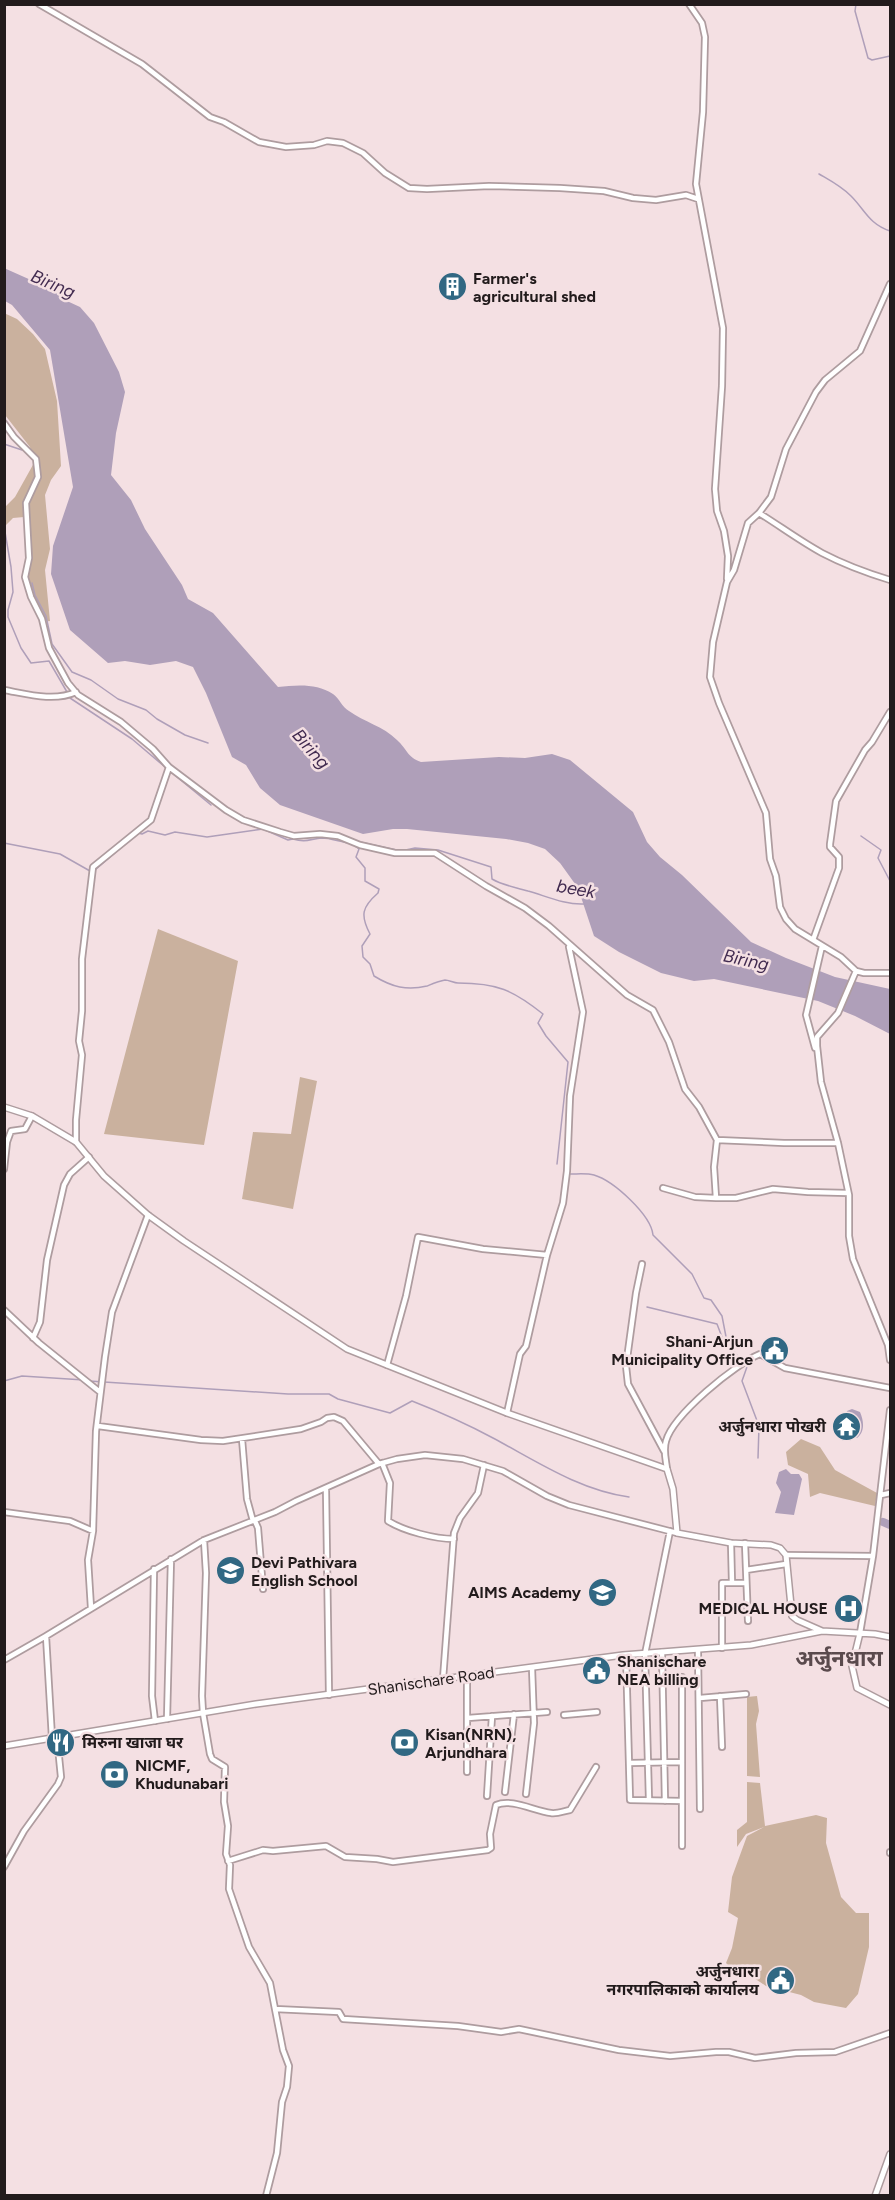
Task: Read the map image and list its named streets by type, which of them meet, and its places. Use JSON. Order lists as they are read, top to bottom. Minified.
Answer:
{"streets":{"street":["Shanischare Road"]},"districts":["अर्जुनधारा"],"water":["Biring","beek"],"places":{"building":["Farmer's agricultural shed"],"public building":["Shani-Arjun Municipality Office","Shanischare NEA billing","अर्जुनधारा नगरपालिकाको कार्यालय"],"temple":["अर्जुनधारा पोखरी"],"school or university":["Devi Pathivara English School","AIMS Academy"],"hospital":["MEDICAL HOUSE"],"restaurant":["मिरुना खाजा घर"],"bank":["Kisan(NRN), Arjundhara","NICMF, Khudunabari"]}}
